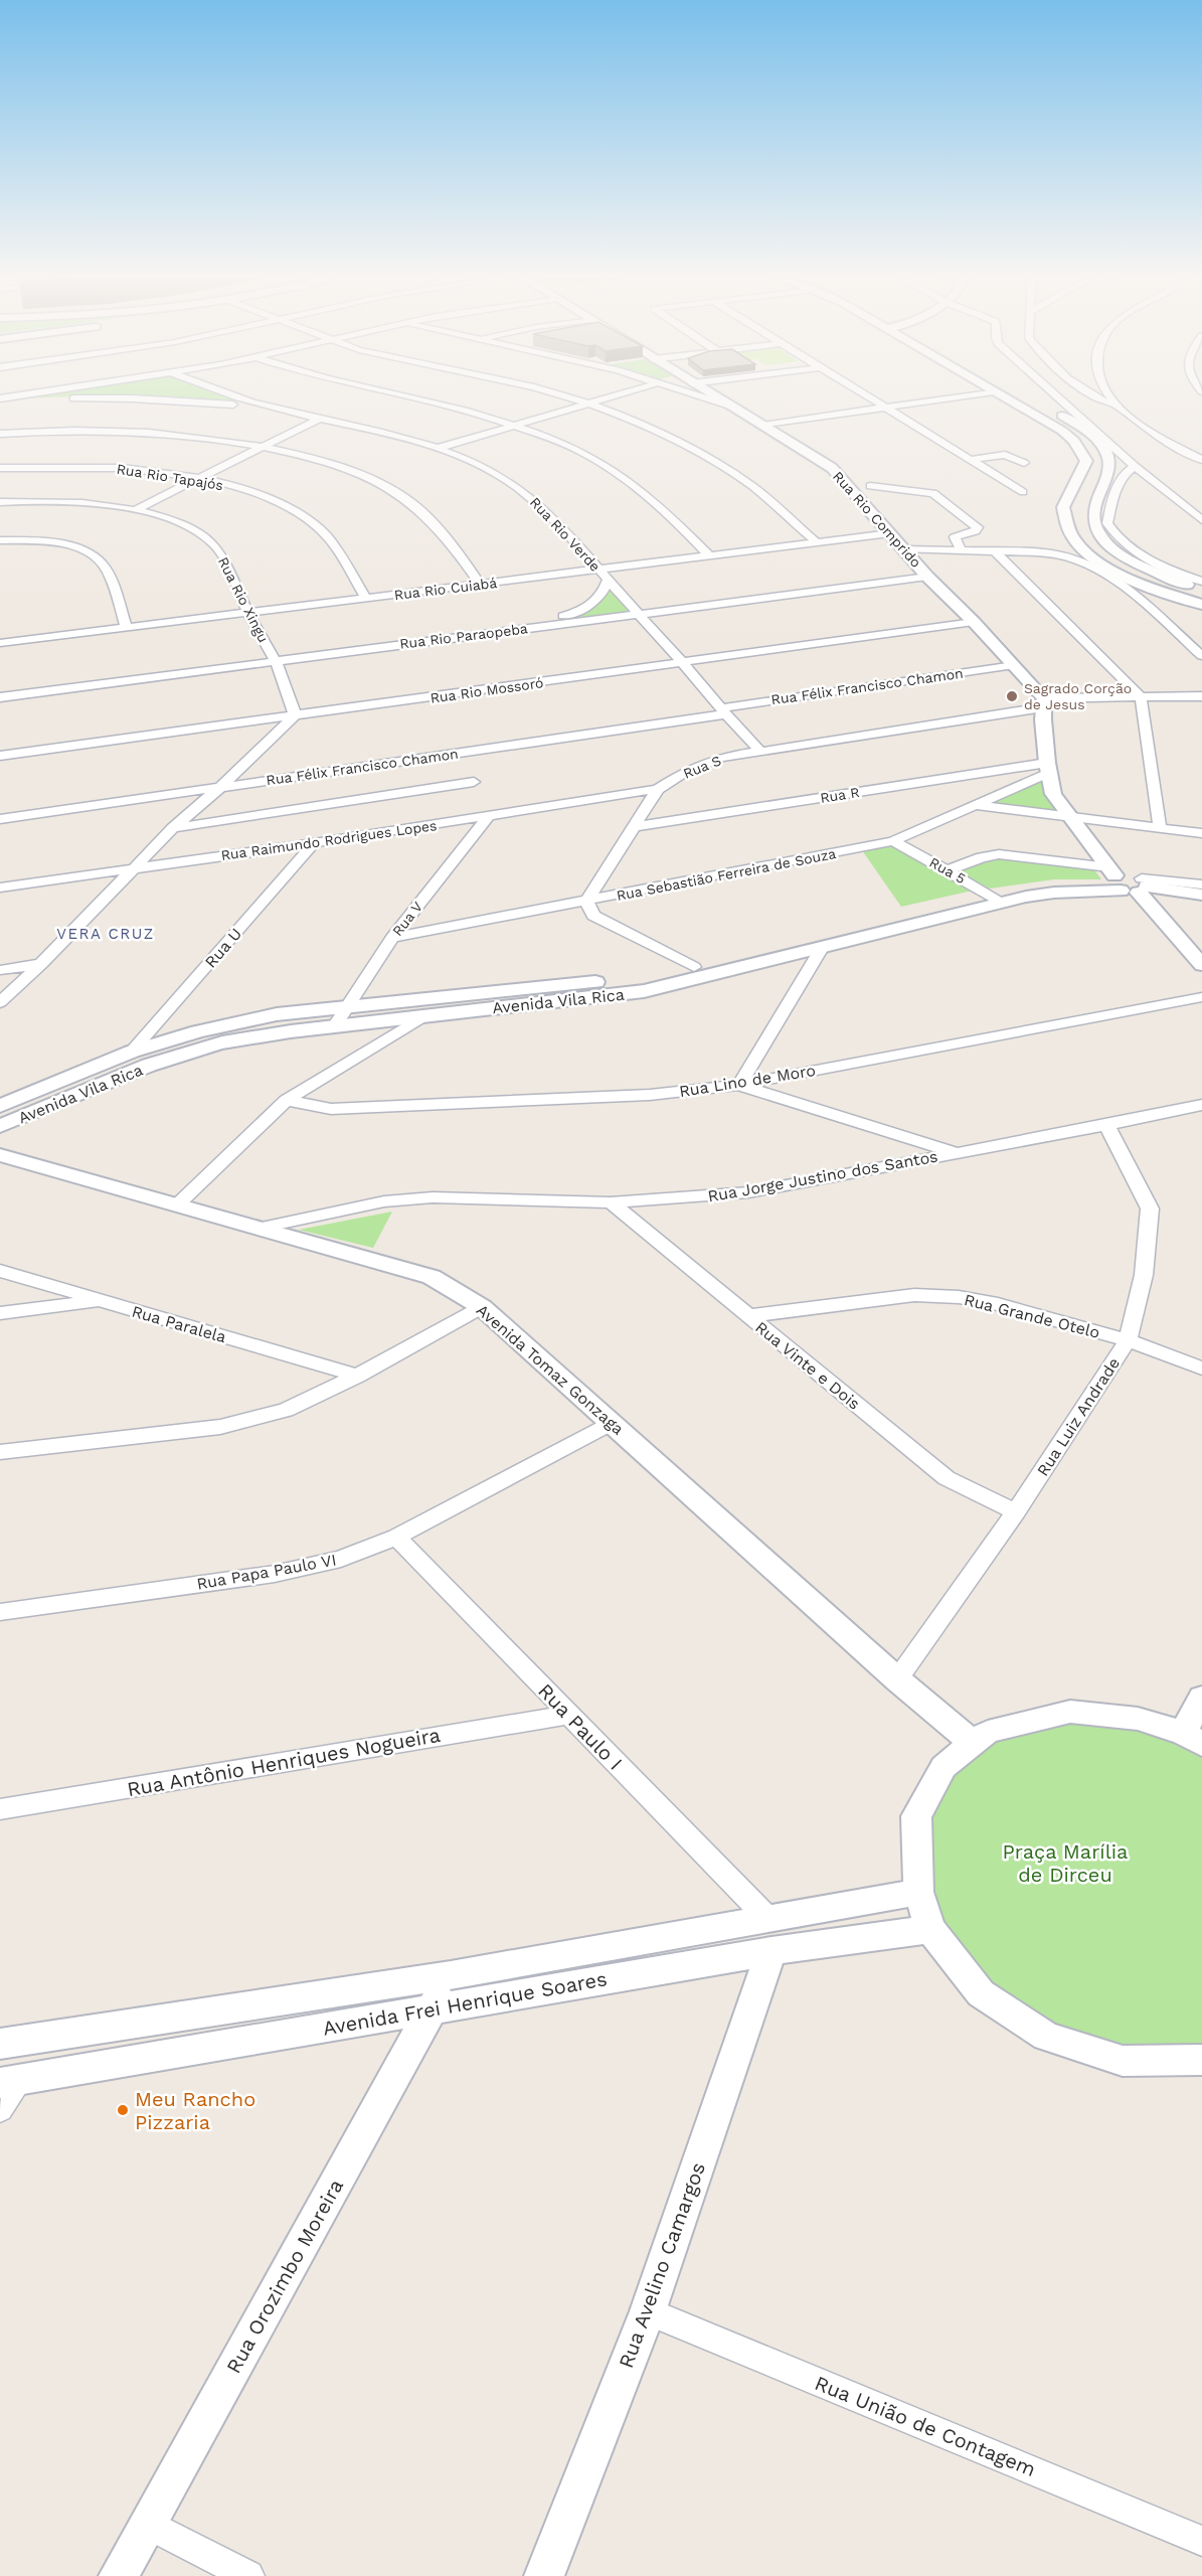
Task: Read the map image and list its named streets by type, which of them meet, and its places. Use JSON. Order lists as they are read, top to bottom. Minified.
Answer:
{"streets":{"street":["Rua Rio Tapajós","Rua Rio Comprido","Rua Rio Verde","Rua Rio Cuiabá","Rua Rio Xingu","Rua Rio Paraopeba","Rua Félix Francisco Chamon","Rua Rio Mossoró","Rua S","Rua R","Rua Raimundo Rodrigues Lopes","Rua 5","Rua Sebastião Ferreira de Souza","Rua V","Rua U","Avenida Vila Rica","Rua Lino de Moro","Rua Jorge Justino dos Santos","Rua Grande Otelo","Rua Paralela","Rua Vinte e Dois","Avenida Tomaz Gonzaga","Rua Luiz Andrade","Rua Papa Paulo VI","Rua Paulo I","Rua Antônio Henriques Nogueira","Avenida Frei Henrique Soares","Rua Avelino Camargos","Rua Orozimbo Moreira","Rua União de Contagem"]},"crossings":[["Rua Rio Tapajós","Rua Rio Cuiabá"],["Rua Rio Comprido","Rua Rio Cuiabá"],["Rua Rio Comprido","Rua Rio Paraopeba"],["Rua Rio Comprido","Rua Félix Francisco Chamon"],["Rua Rio Comprido","Rua Rio Mossoró"],["Rua Rio Comprido","Rua S"],["Rua Rio Verde","Rua Rio Cuiabá"],["Rua Rio Verde","Rua Rio Paraopeba"],["Rua Rio Verde","Rua Félix Francisco Chamon"],["Rua Rio Verde","Rua Rio Mossoró"],["Rua Rio Verde","Rua S"],["Rua Rio Cuiabá","Rua Rio Xingu"],["Rua Rio Xingu","Rua Rio Paraopeba"],["Rua Rio Xingu","Rua Rio Mossoró"],["Rua S","Rua R"],["Rua S","Rua Raimundo Rodrigues Lopes"],["Rua S","Rua Sebastião Ferreira de Souza"],["Rua R","Rua Sebastião Ferreira de Souza"],["Rua Raimundo Rodrigues Lopes","Rua V"],["Rua Raimundo Rodrigues Lopes","Rua U"],["Rua 5","Rua Sebastião Ferreira de Souza"],["Rua 5","Avenida Vila Rica"],["Rua Sebastião Ferreira de Souza","Rua V"],["Rua V","Avenida Vila Rica"],["Rua U","Avenida Vila Rica"],["Rua Jorge Justino dos Santos","Rua Vinte e Dois"],["Rua Jorge Justino dos Santos","Avenida Tomaz Gonzaga"],["Rua Jorge Justino dos Santos","Rua Luiz Andrade"],["Rua Grande Otelo","Rua Vinte e Dois"],["Rua Grande Otelo","Rua Luiz Andrade"],["Rua Vinte e Dois","Rua Luiz Andrade"],["Avenida Tomaz Gonzaga","Rua Luiz Andrade"],["Avenida Tomaz Gonzaga","Rua Papa Paulo VI"],["Rua Papa Paulo VI","Rua Paulo I"],["Rua Paulo I","Rua Antônio Henriques Nogueira"],["Rua Paulo I","Avenida Frei Henrique Soares"],["Avenida Frei Henrique Soares","Rua Avelino Camargos"],["Avenida Frei Henrique Soares","Rua Orozimbo Moreira"],["Rua Avelino Camargos","Rua União de Contagem"]],"districts":["VERA CRUZ"],"parks":["Praça Marília de Dirceu"],"places":["Sagrado Corção de Jesus","Meu Rancho Pizzaria"]}
